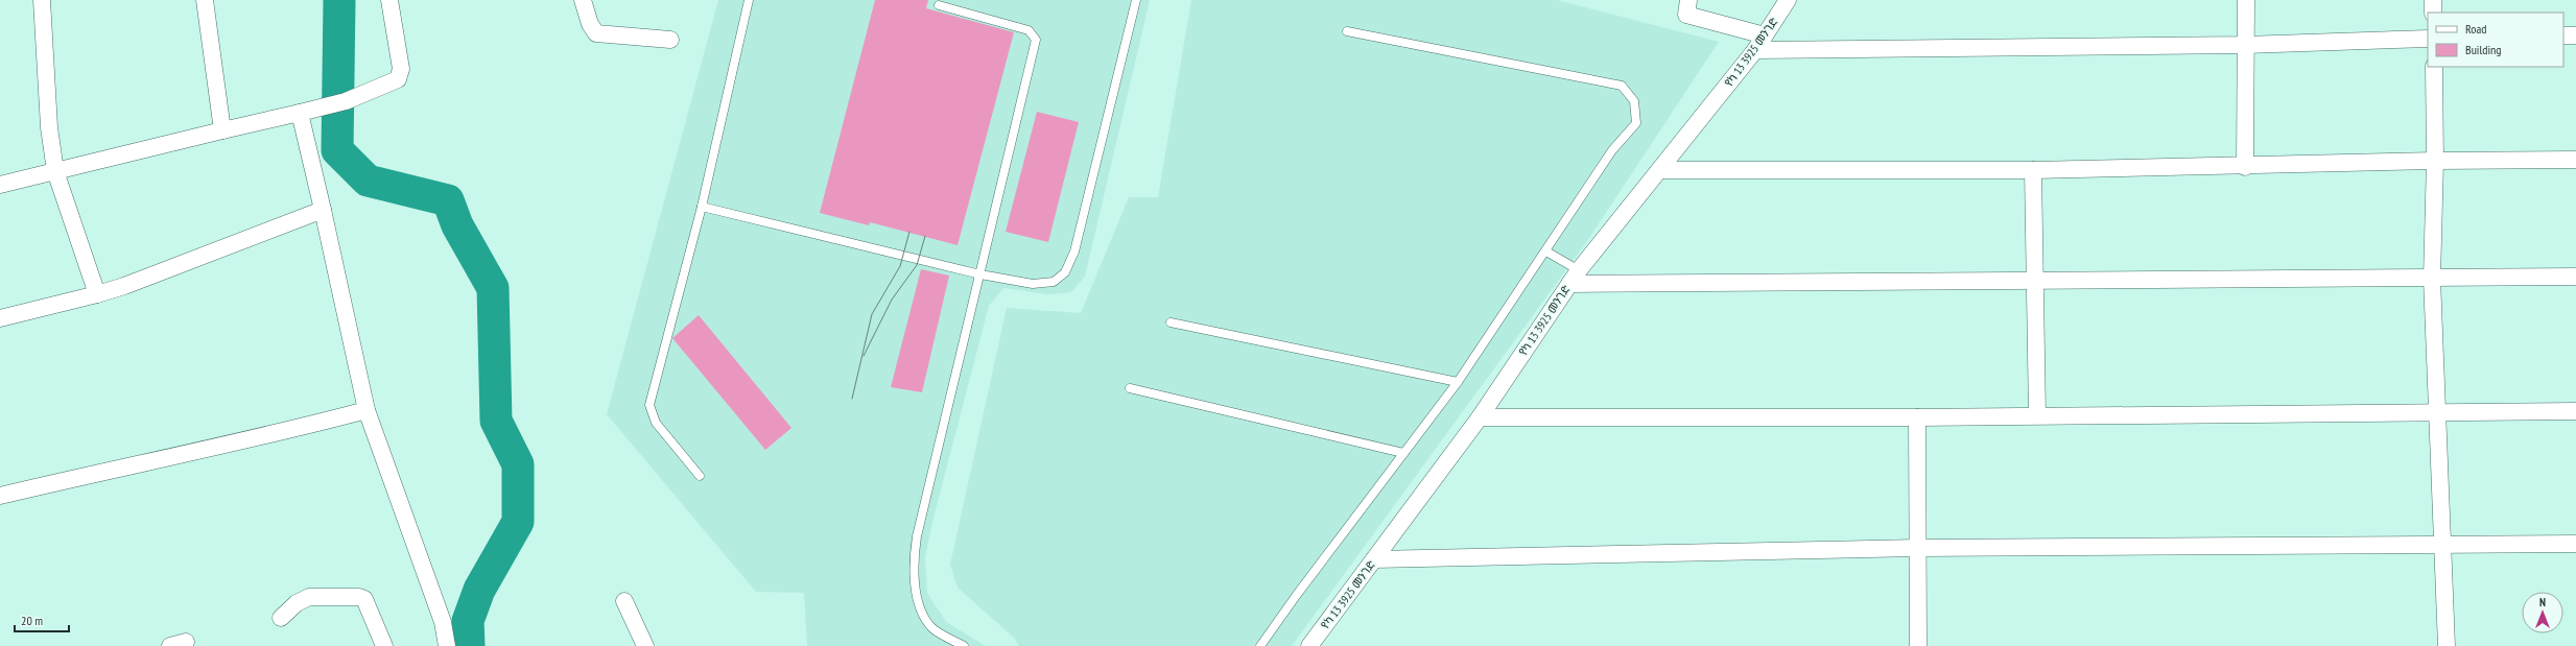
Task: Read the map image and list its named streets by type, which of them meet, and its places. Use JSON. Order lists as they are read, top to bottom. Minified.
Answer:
{"streets":{"street":["የካ 13 3925 መንገድ"]},"legend":["Road","Building"],"scale_bar":"20 m","north":"top"}
